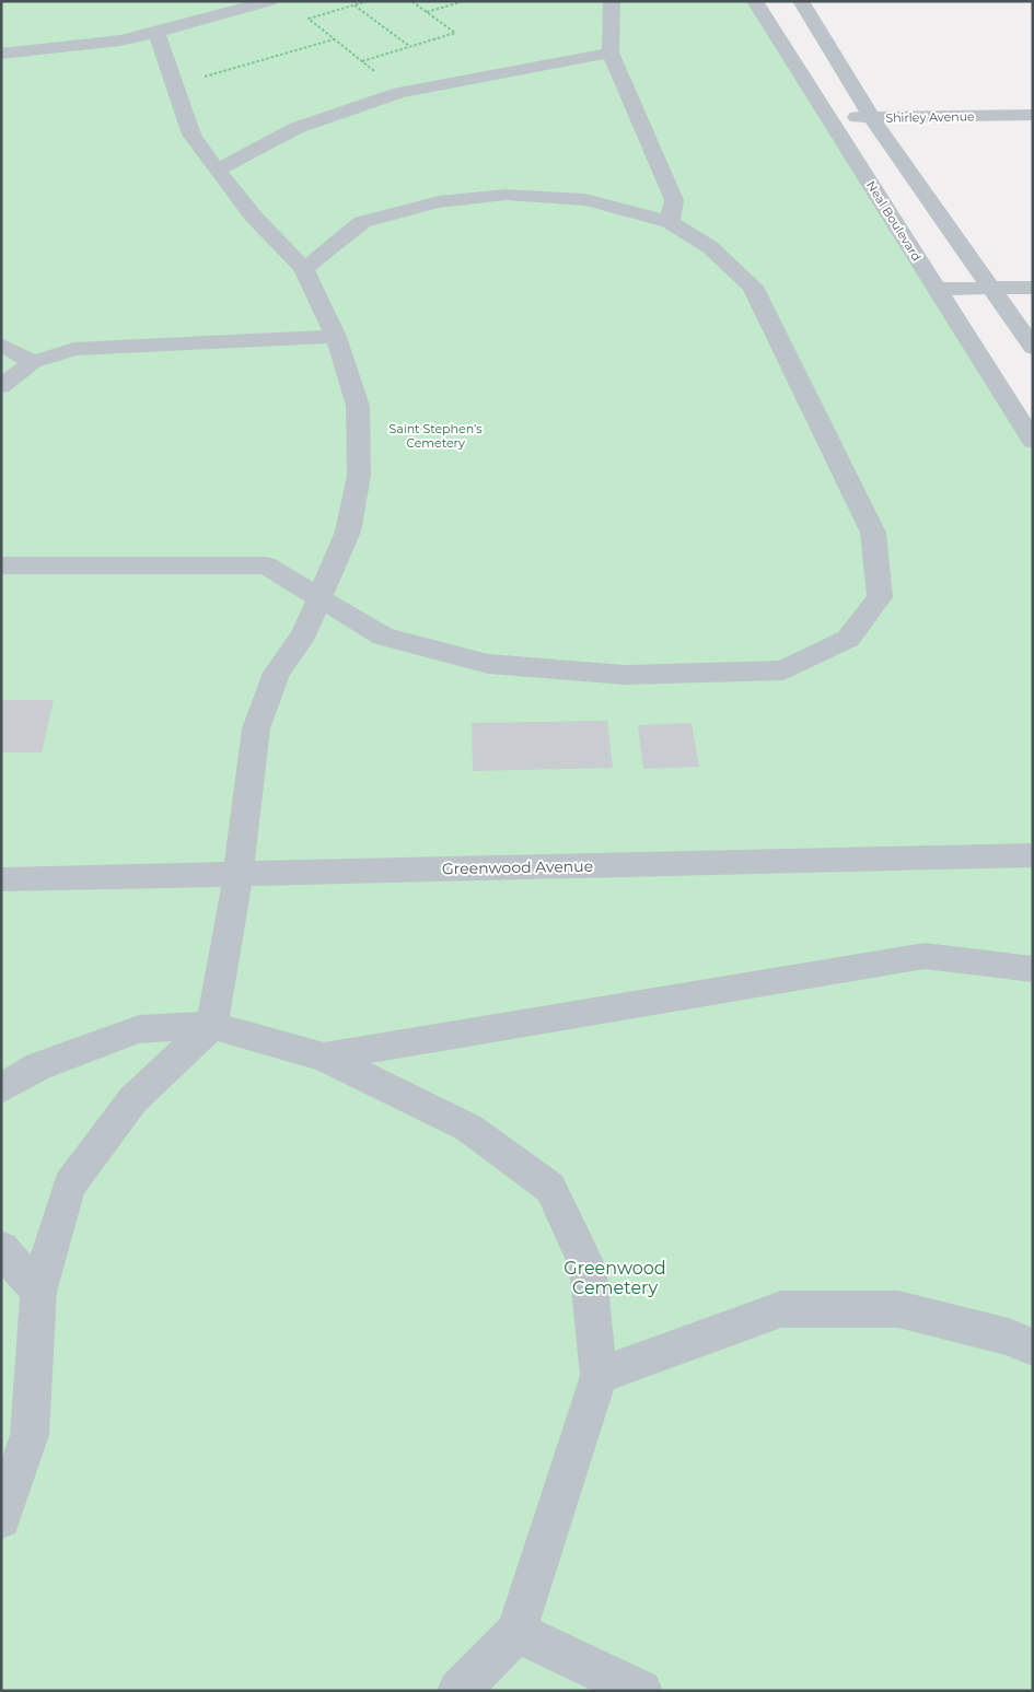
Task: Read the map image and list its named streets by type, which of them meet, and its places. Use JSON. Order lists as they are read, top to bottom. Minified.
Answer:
{"streets":{"street":["Shirley Avenue","Neal Boulevard","Greenwood Avenue"]},"crossings":[["Shirley Avenue","Neal Boulevard"]],"parks":["Saint Stephen’s Cemetery","Greenwood Cemetery"]}
